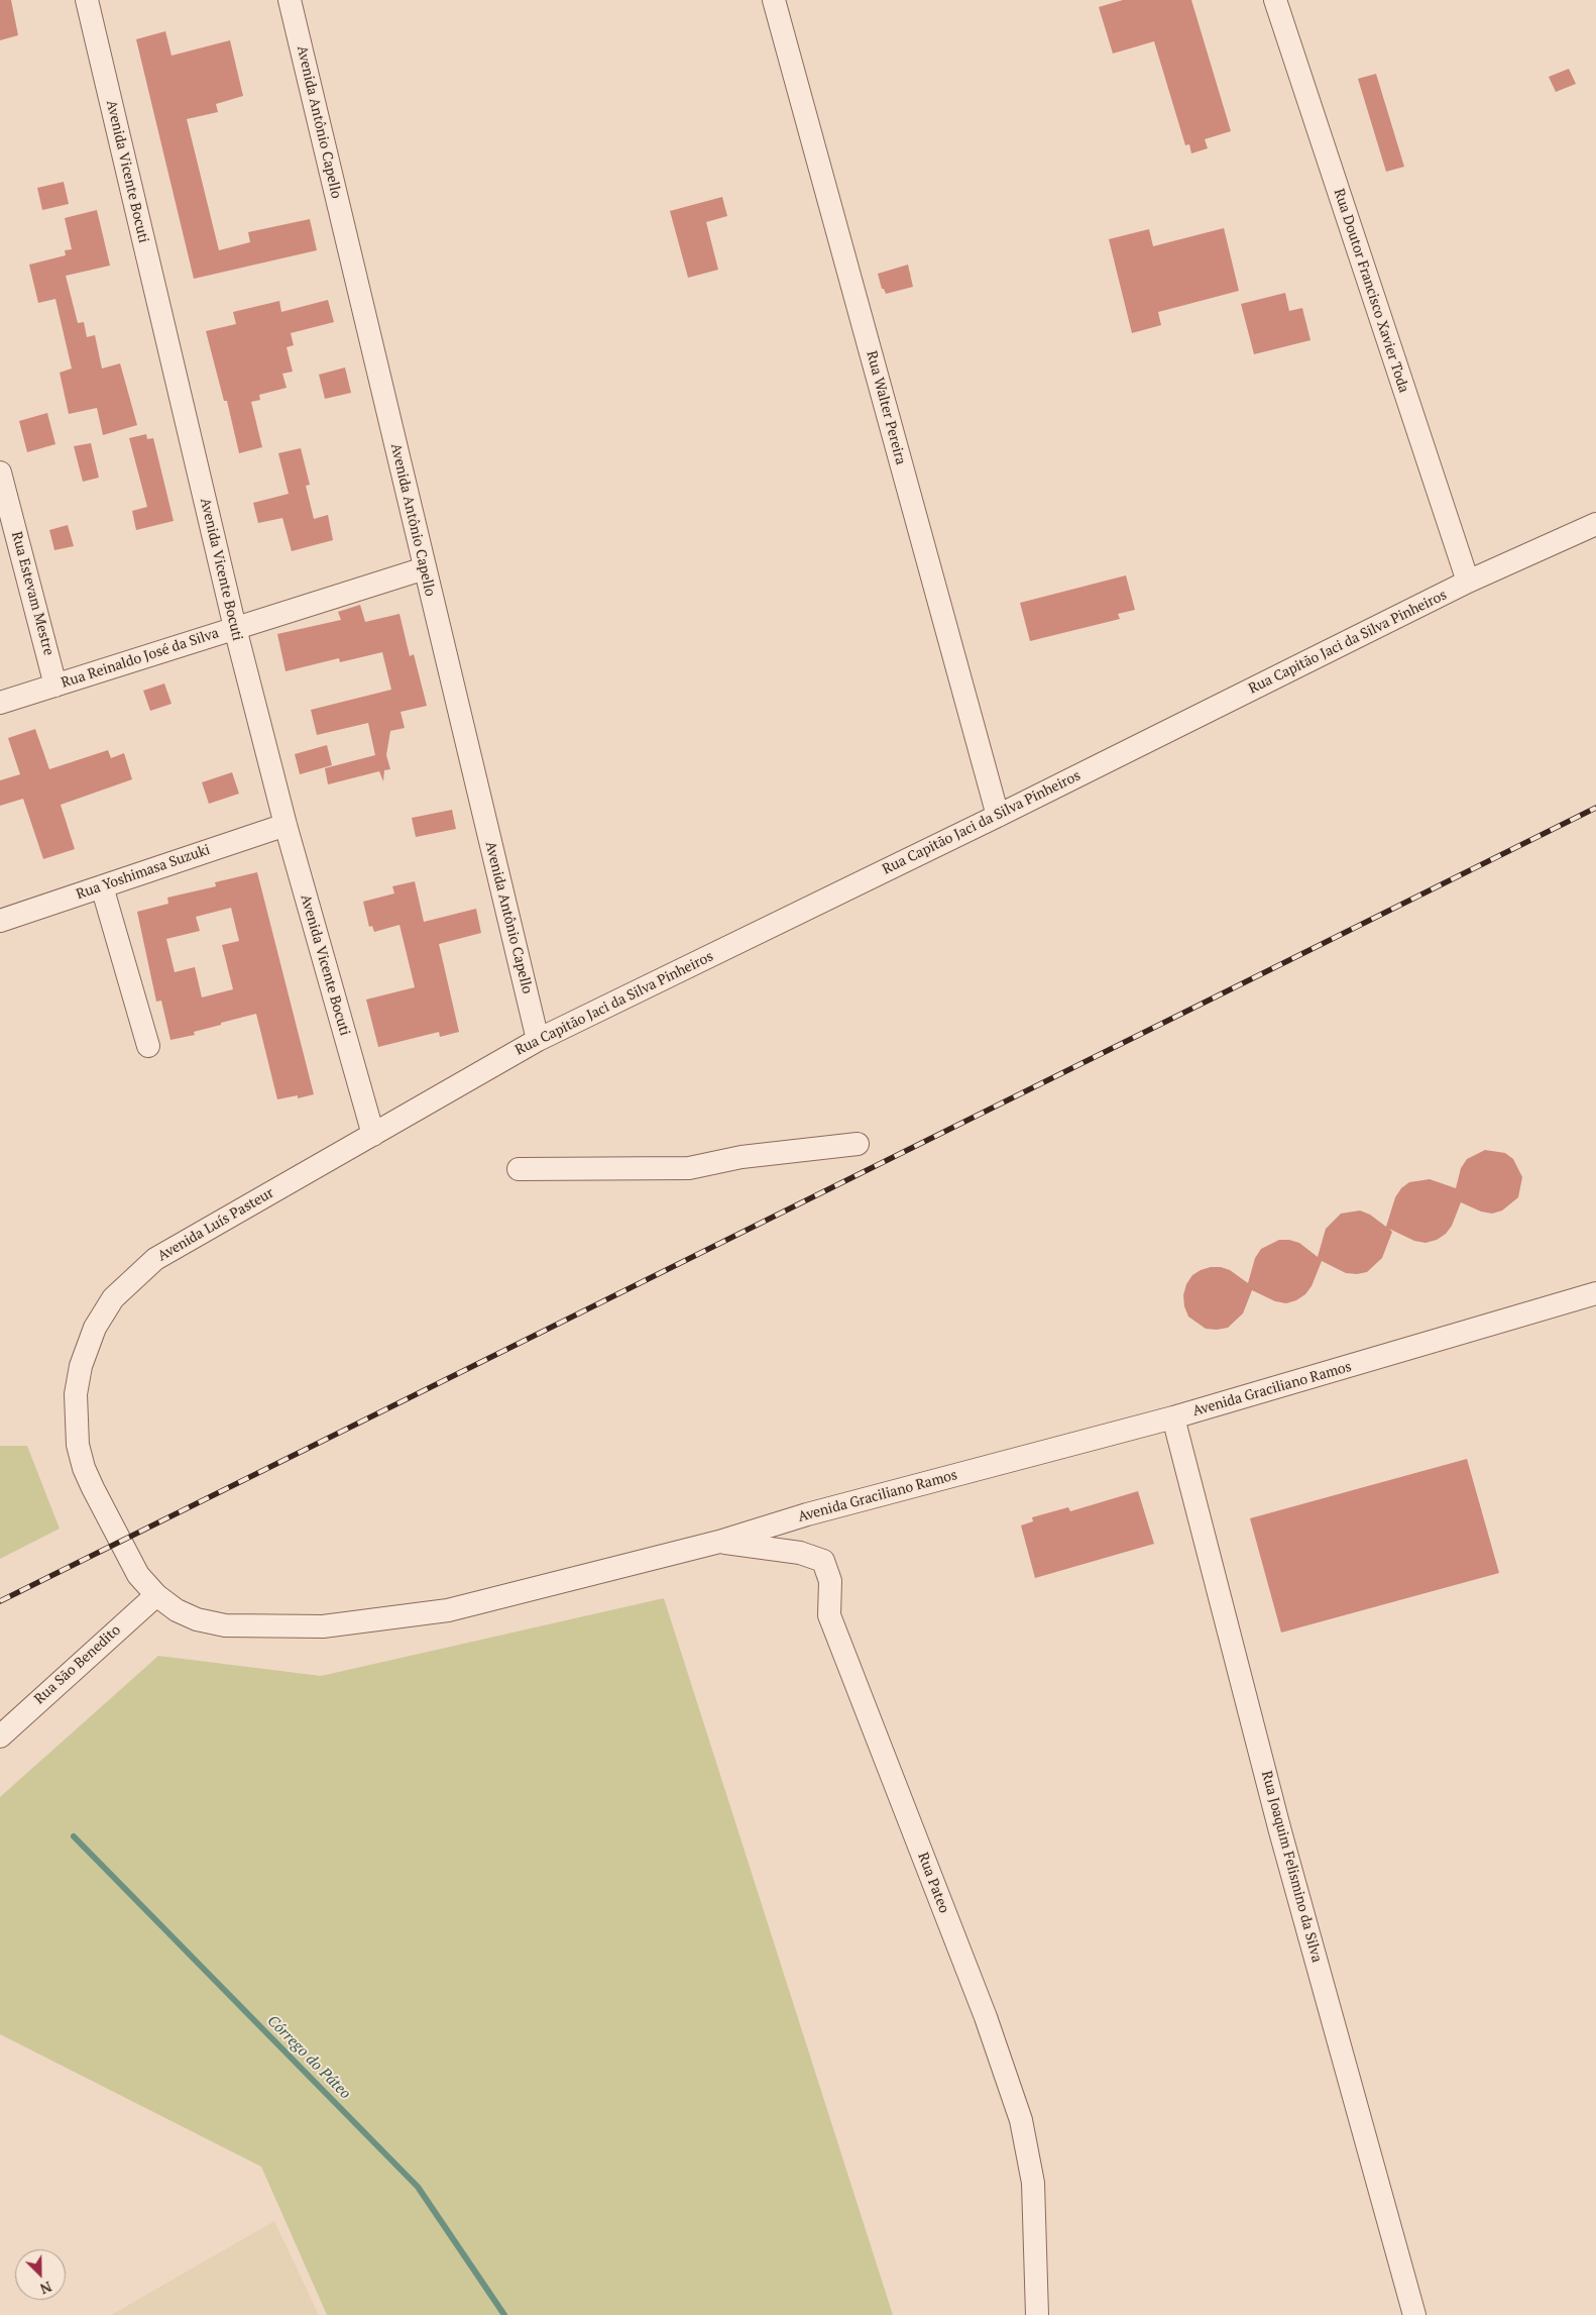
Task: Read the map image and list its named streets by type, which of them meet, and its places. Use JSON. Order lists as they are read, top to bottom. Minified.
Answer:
{"streets":{"street":["Avenida Antônio Capello","Avenida Vicente Bocuti","Rua Doutor Francisco Xavier Toda","Rua Walter Pereira","Rua Estevam Mestre","Rua Capitão Jaci da Silva Pinheiros","Rua Reinaldo José da Silva","Rua Yoshimasa Suzuki","Avenida Luís Pasteur","Avenida Graciliano Ramos","Rua São Benedito","Rua Joaquim Felismino da Silva","Rua Pateo"]},"crossings":[["Avenida Antônio Capello","Rua Capitão Jaci da Silva Pinheiros"],["Avenida Antônio Capello","Rua Reinaldo José da Silva"],["Avenida Vicente Bocuti","Rua Capitão Jaci da Silva Pinheiros"],["Avenida Vicente Bocuti","Rua Reinaldo José da Silva"],["Avenida Vicente Bocuti","Rua Yoshimasa Suzuki"],["Avenida Vicente Bocuti","Avenida Luís Pasteur"],["Rua Doutor Francisco Xavier Toda","Rua Capitão Jaci da Silva Pinheiros"],["Rua Walter Pereira","Rua Capitão Jaci da Silva Pinheiros"],["Rua Estevam Mestre","Rua Reinaldo José da Silva"],["Rua Capitão Jaci da Silva Pinheiros","Avenida Luís Pasteur"],["Avenida Luís Pasteur","Avenida Graciliano Ramos"],["Avenida Luís Pasteur","Rua São Benedito"],["Avenida Graciliano Ramos","Rua São Benedito"],["Avenida Graciliano Ramos","Rua Joaquim Felismino da Silva"],["Avenida Graciliano Ramos","Rua Pateo"]],"water":["Córrego do Páteo"],"north":"bottom right"}
